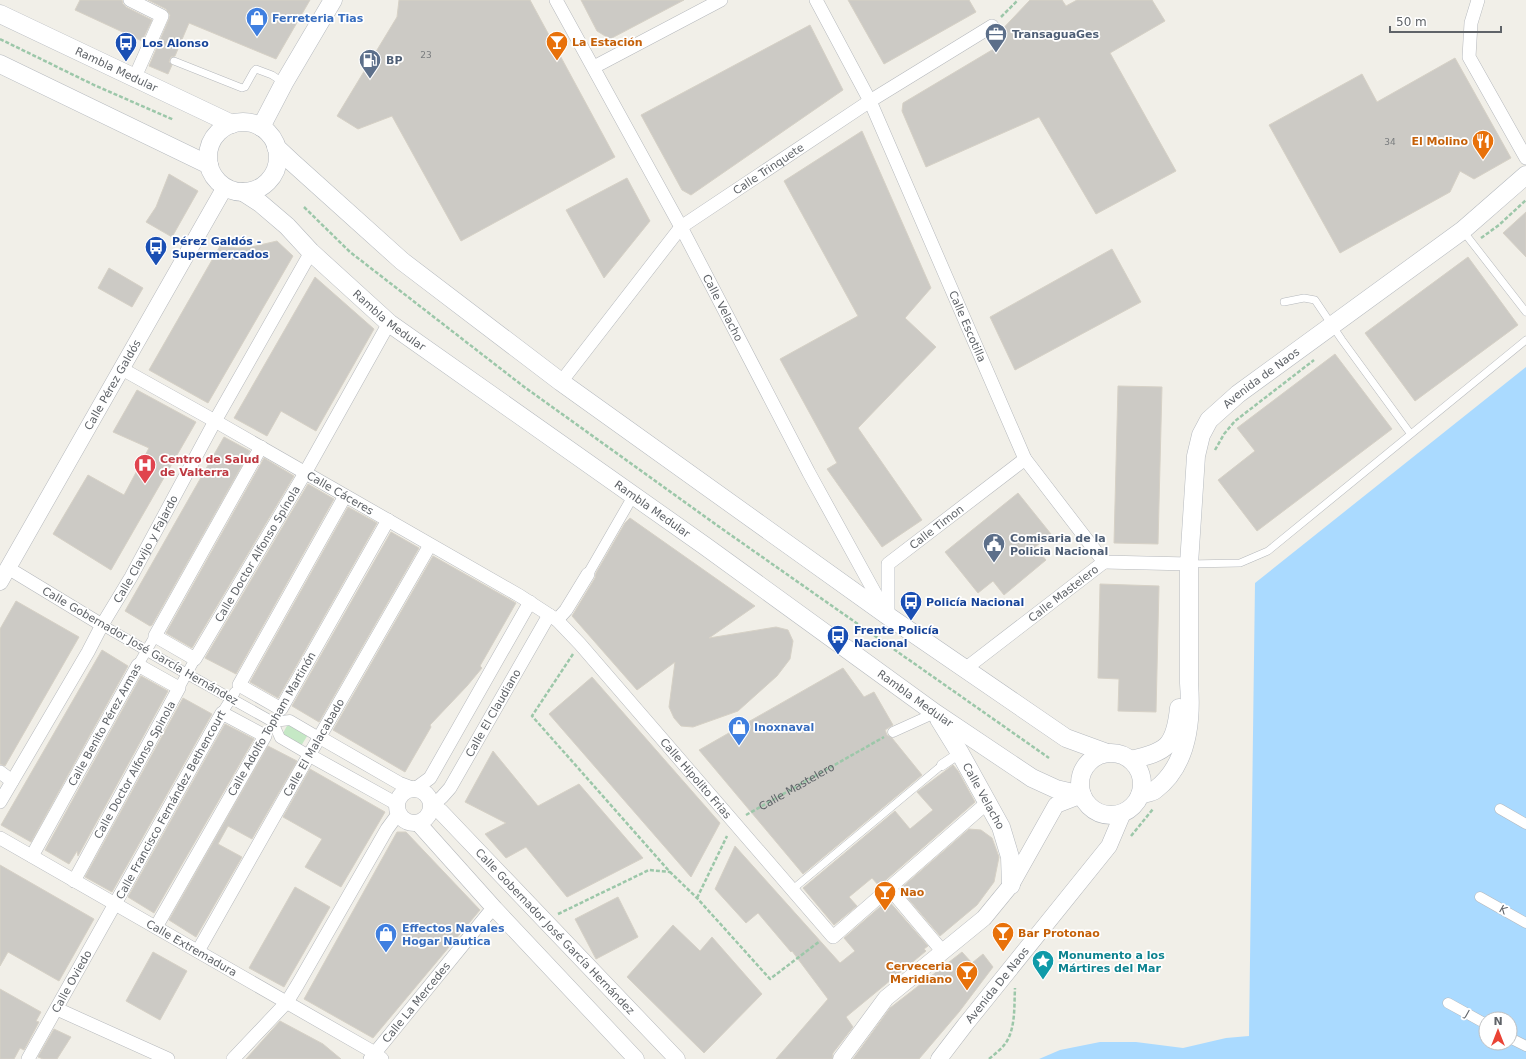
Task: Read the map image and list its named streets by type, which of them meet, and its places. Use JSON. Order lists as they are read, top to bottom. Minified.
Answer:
{"streets":{"main road":["Rambla Medular","Calle Velacho","Avenida de Naos"],"street":["Calle Trinquete","Calle Escotilla","Calle Pérez Galdós","Calle Cáceres","Calle Timon","Calle Clavijo y Fajardo","Calle Doctor Alfonso Spínola","Calle Mastelero","Calle Gobernador José García Hernández","Calle El Claudiano","Calle Adolfo Topham Martinón","Calle Benito Pérez Armas","Calle El Malacabado","Calle Doctor Alfonso Spinola","Calle Hipolito Frias","Calle Francisco Fernández Bethencourt","K","Calle Extremadura","Calle Oviedo","Avenida De Naos","Calle La Mercedes","J"]},"crossings":[["Rambla Medular","Calle Velacho"],["Rambla Medular","Avenida de Naos"],["Rambla Medular","Calle Pérez Galdós"],["Rambla Medular","Calle Clavijo y Fajardo"],["Rambla Medular","Calle Doctor Alfonso Spínola"],["Rambla Medular","Calle El Claudiano"],["Rambla Medular","Avenida De Naos"],["Calle Trinquete","Calle Velacho"],["Calle Trinquete","Calle Escotilla"],["Calle Velacho","Calle Timon"],["Calle Escotilla","Calle Timon"],["Calle Escotilla","Calle Mastelero"],["Avenida de Naos","Avenida De Naos"],["Calle Pérez Galdós","Calle Cáceres"],["Calle Pérez Galdós","Calle Gobernador José García Hernández"],["Calle Cáceres","Calle Clavijo y Fajardo"],["Calle Cáceres","Calle Doctor Alfonso Spínola"],["Calle Cáceres","Calle El Claudiano"],["Calle Cáceres","Calle Adolfo Topham Martinón"],["Calle Cáceres","Calle Benito Pérez Armas"],["Calle Cáceres","Calle El Malacabado"],["Calle Cáceres","Calle Hipolito Frias"],["Calle Cáceres","Calle Francisco Fernández Bethencourt"],["Calle Clavijo y Fajardo","Calle Gobernador José García Hernández"],["Calle Doctor Alfonso Spínola","Calle Gobernador José García Hernández"],["Calle Doctor Alfonso Spínola","Calle Doctor Alfonso Spinola"],["Calle Mastelero","Calle Hipolito Frias"],["Calle Gobernador José García Hernández","Calle El Claudiano"],["Calle Gobernador José García Hernández","Calle Adolfo Topham Martinón"],["Calle Gobernador José García Hernández","Calle Benito Pérez Armas"],["Calle Gobernador José García Hernández","Calle Doctor Alfonso Spinola"],["Calle Gobernador José García Hernández","Calle Francisco Fernández Bethencourt"],["Calle El Claudiano","Calle Hipolito Frias"],["Calle Adolfo Topham Martinón","Calle Extremadura"],["Calle Benito Pérez Armas","Calle Extremadura"],["Calle El Malacabado","Calle Extremadura"],["Calle Doctor Alfonso Spinola","Calle Extremadura"],["Calle Francisco Fernández Bethencourt","Calle Extremadura"],["Calle Francisco Fernández Bethencourt","Calle Oviedo"],["Calle Extremadura","Calle Oviedo"],["Calle Extremadura","Calle La Mercedes"]],"places":{"shop":["Ferreteria Tias","Inoxnaval","Effectos Navales Hogar Nautica"],"office":["TransaguaGes"],"bar":["La Estación","Nao","Bar Protonao","Cerveceria Meridiano"],"bus stop":["Los Alonso","Pérez Galdós - Supermercados","Policía Nacional","Frente Policía Nacional"],"fuel station":["BP"],"restaurant":["El Molino"],"hospital":["Centro de Salud de Valterra"],"public building":["Comisaria de la Policia Nacional"],"place":["Monumento a los Mártires del Mar"]},"house_numbers":["23","34"],"scale_bar":"50 m","north":"top"}
